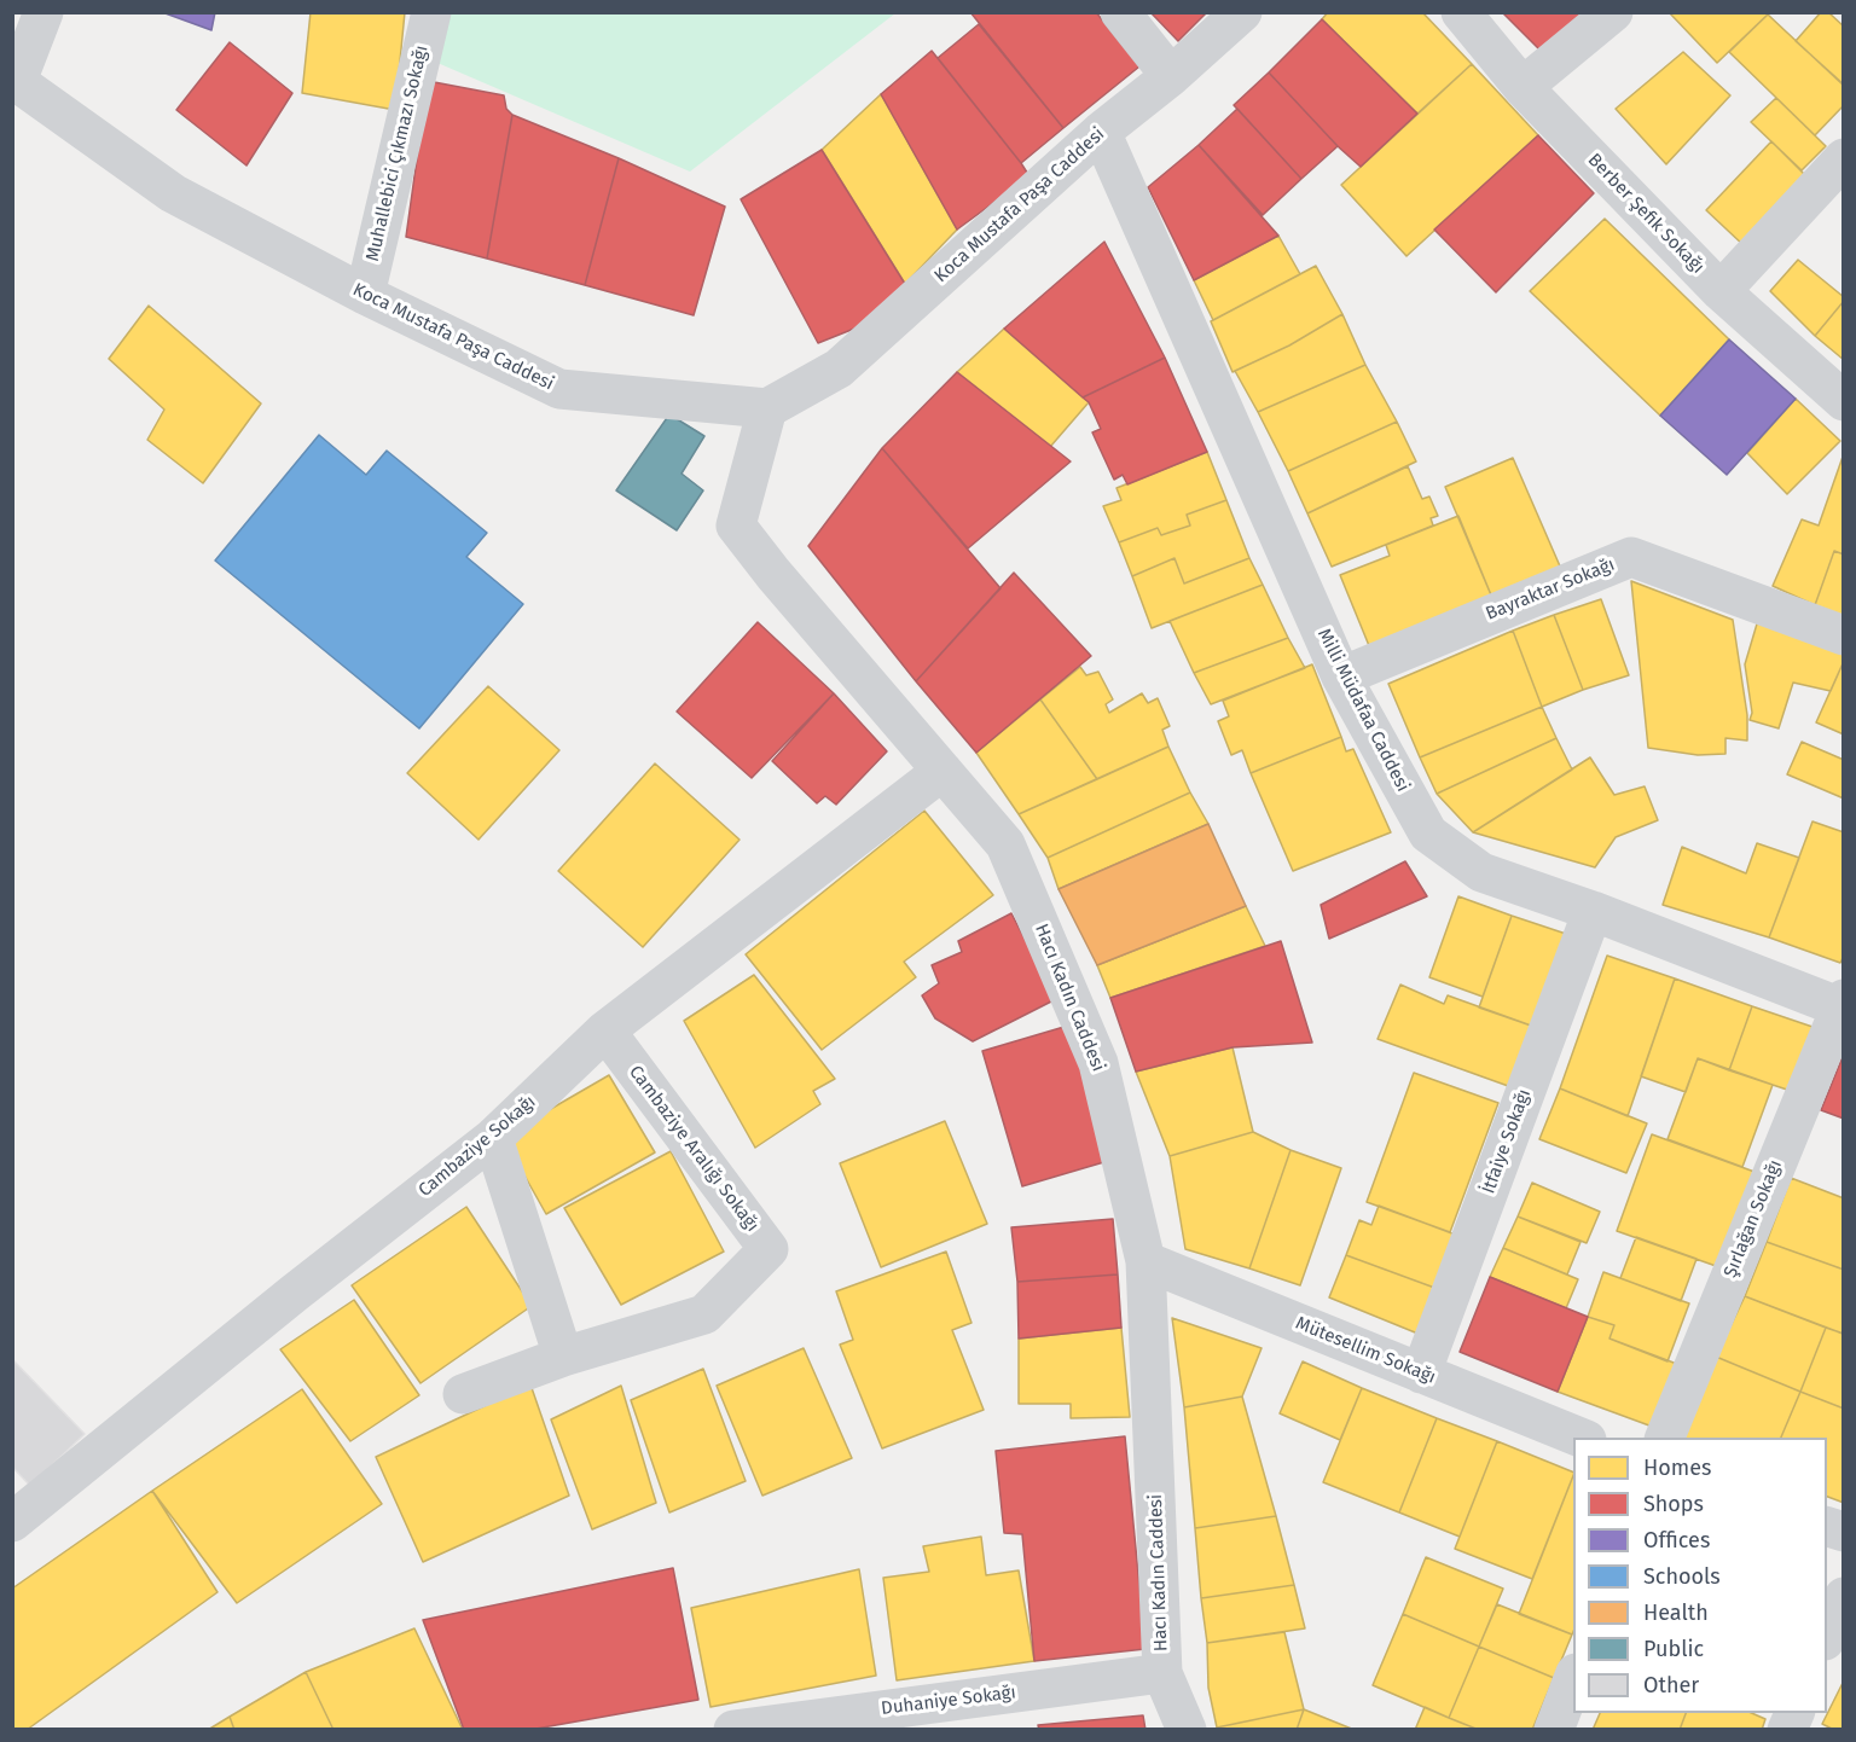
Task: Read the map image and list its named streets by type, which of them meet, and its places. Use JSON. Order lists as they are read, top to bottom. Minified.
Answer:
{"streets":{"street":["Muhallebici Çıkmazı Sokağı","Koca Mustafa Paşa Caddesi","Berber Şefik Sokağı","Bayraktar Sokağı","Milli Müdafaa Caddesi","Hacı Kadın Caddesi","İtfaiye Sokağı","Cambaziye Sokağı","Cambaziye Aralığı Sokağı","Şırlağan Sokağı","Mütesellim Sokağı","Duhaniye Sokağı"]},"crossings":[["Muhallebici Çıkmazı Sokağı","Koca Mustafa Paşa Caddesi"],["Koca Mustafa Paşa Caddesi","Milli Müdafaa Caddesi"],["Koca Mustafa Paşa Caddesi","Hacı Kadın Caddesi"],["Bayraktar Sokağı","Milli Müdafaa Caddesi"],["Milli Müdafaa Caddesi","İtfaiye Sokağı"],["Milli Müdafaa Caddesi","Şırlağan Sokağı"],["Hacı Kadın Caddesi","Cambaziye Sokağı"],["Hacı Kadın Caddesi","Mütesellim Sokağı"],["Hacı Kadın Caddesi","Duhaniye Sokağı"],["İtfaiye Sokağı","Mütesellim Sokağı"],["Cambaziye Sokağı","Cambaziye Aralığı Sokağı"]],"legend":["Homes","Shops","Offices","Schools","Health","Public","Other"]}
